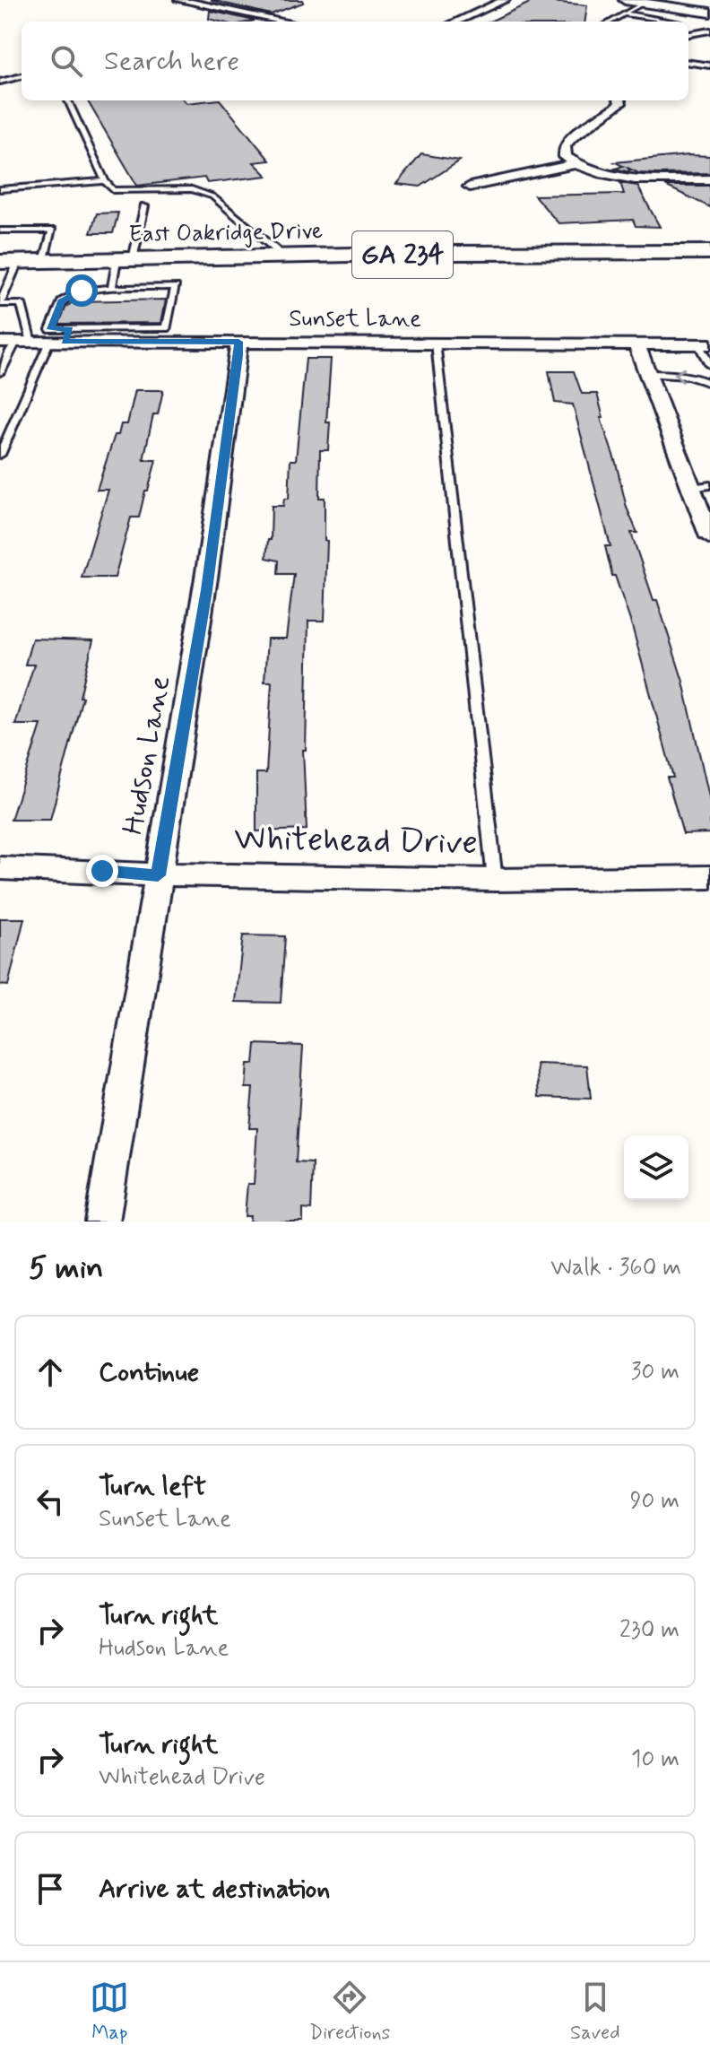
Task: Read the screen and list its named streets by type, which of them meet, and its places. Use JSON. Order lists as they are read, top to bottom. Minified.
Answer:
{"streets":{"main road":["East Oakridge Drive","GA 234"],"street":["Sunset Lane","Hudson Lane","Whitehead Drive"]},"crossings":[["Sunset Lane","Hudson Lane"],["Hudson Lane","Whitehead Drive"]],"page":{"search":"Search here","heading":["5 min","Walk · 360 m"],"list":[["Continue","30 m"],["Turn left","Sunset Lane","90 m"],["Turn right","Hudson Lane","230 m"],["Turn right","Whitehead Drive","10 m"],"Arrive at destination"],"nav":["Map","Directions","Saved"]}}
